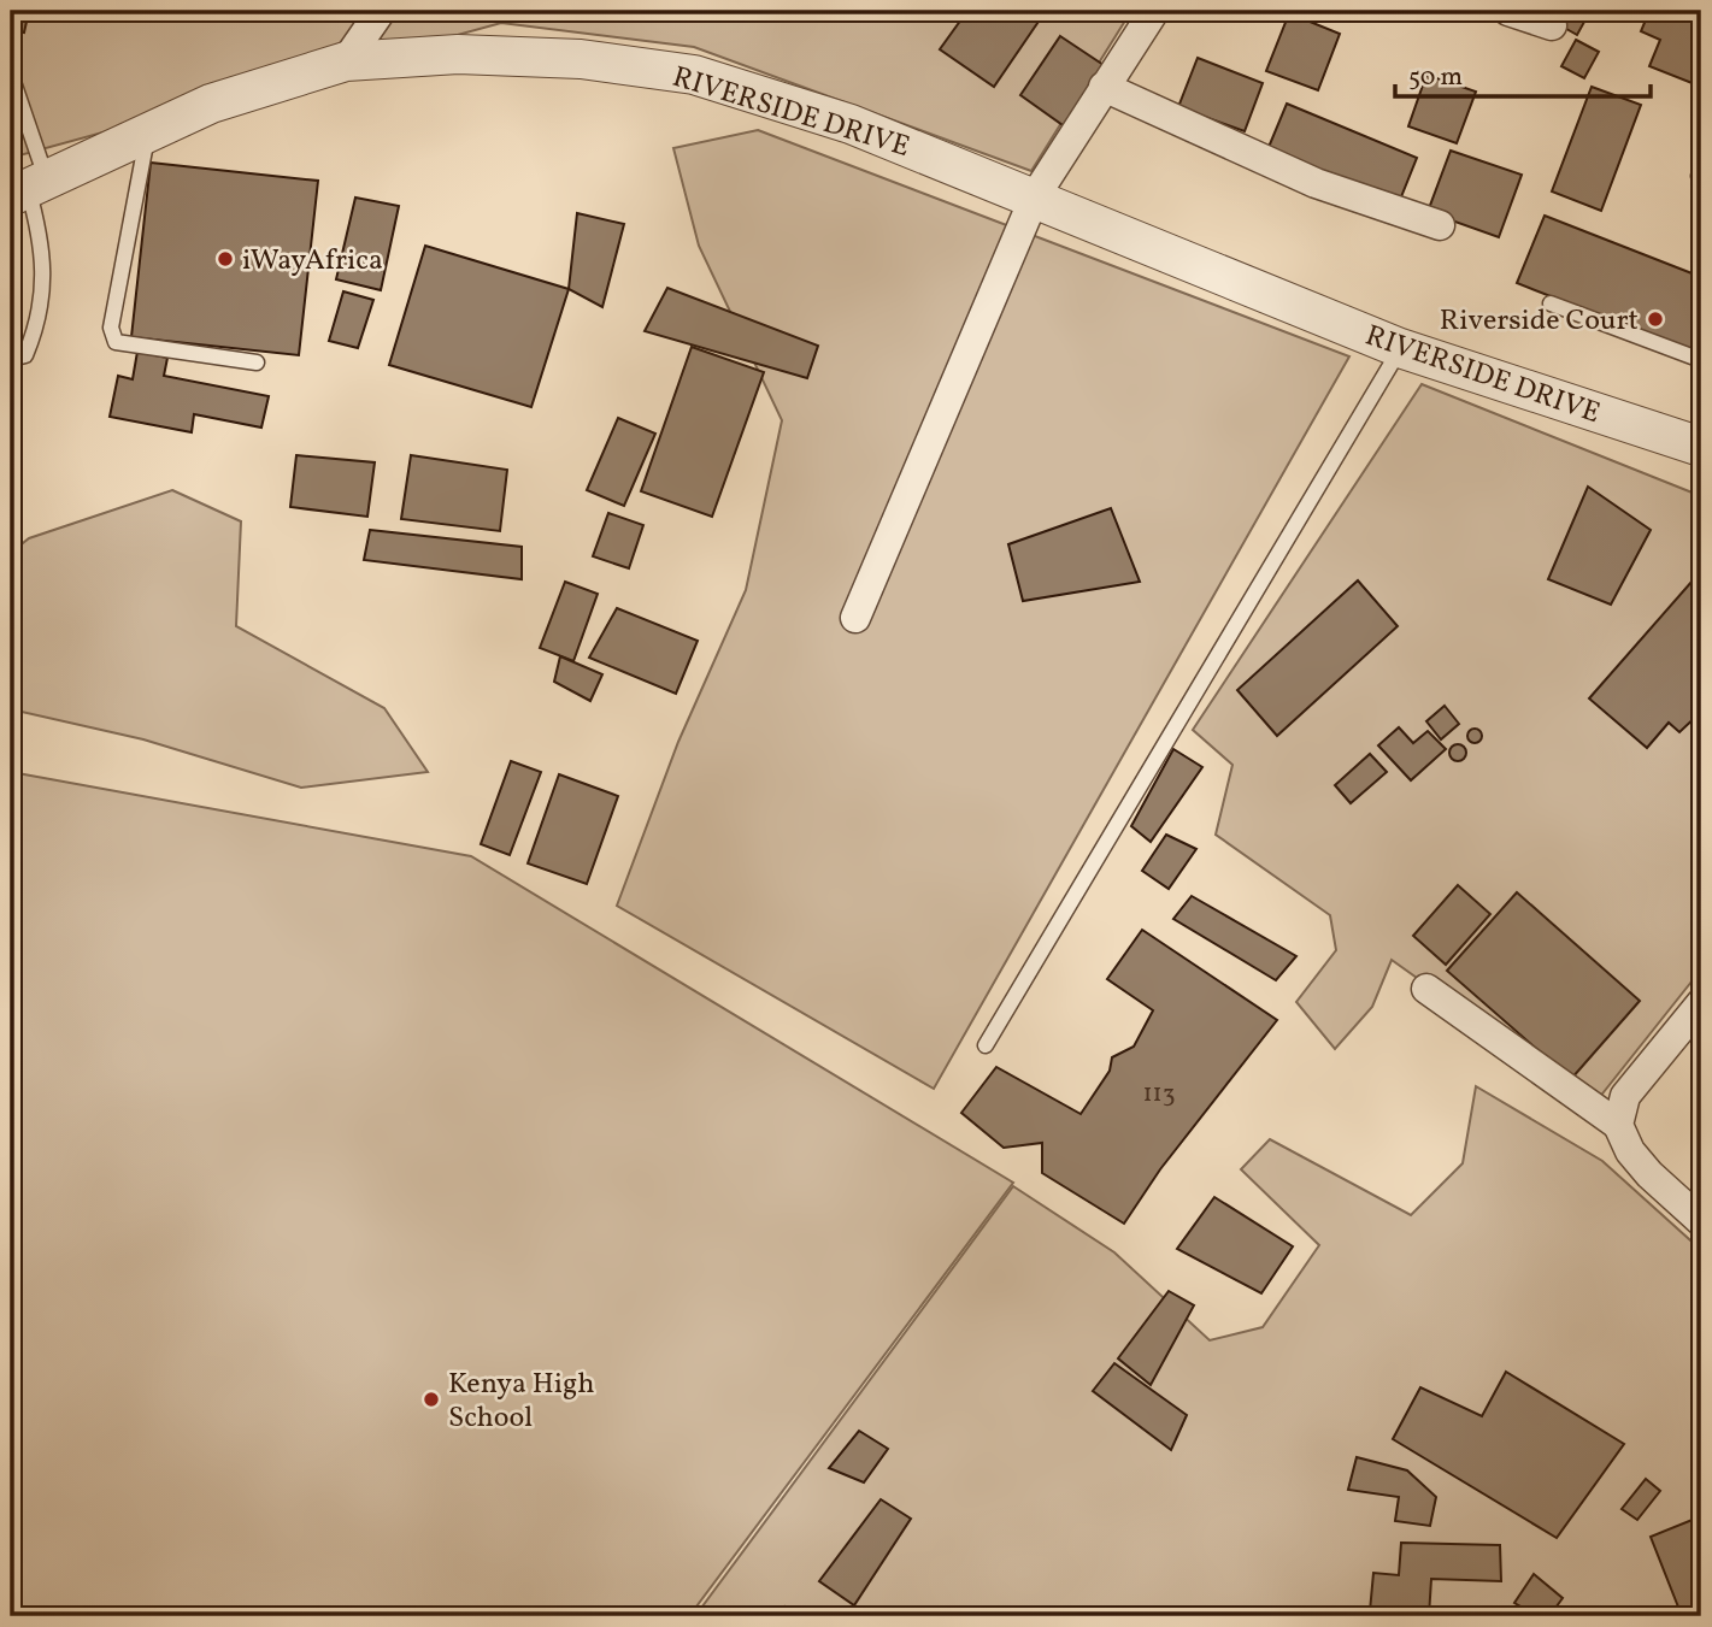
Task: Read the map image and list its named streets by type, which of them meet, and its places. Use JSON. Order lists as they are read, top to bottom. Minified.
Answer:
{"streets":{"street":["RIVERSIDE DRIVE"]},"places":["iWayAfrica","Riverside Court","Kenya High School"],"house_numbers":["113"],"scale_bar":"50 m"}
